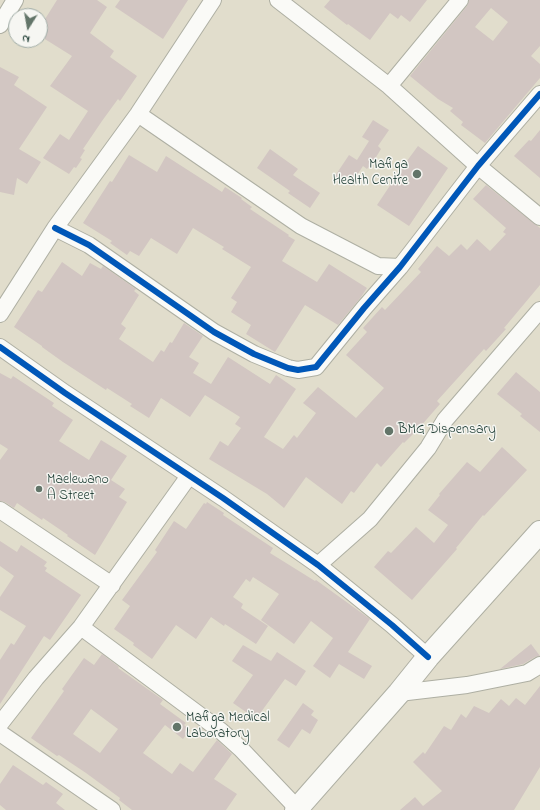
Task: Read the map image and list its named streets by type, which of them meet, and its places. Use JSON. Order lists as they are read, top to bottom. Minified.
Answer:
{"places":["Mafiga Health Centre","BMG Dispensary","Maelewano A Street","Mafiga Medical Laboratory"],"north":"bottom"}
